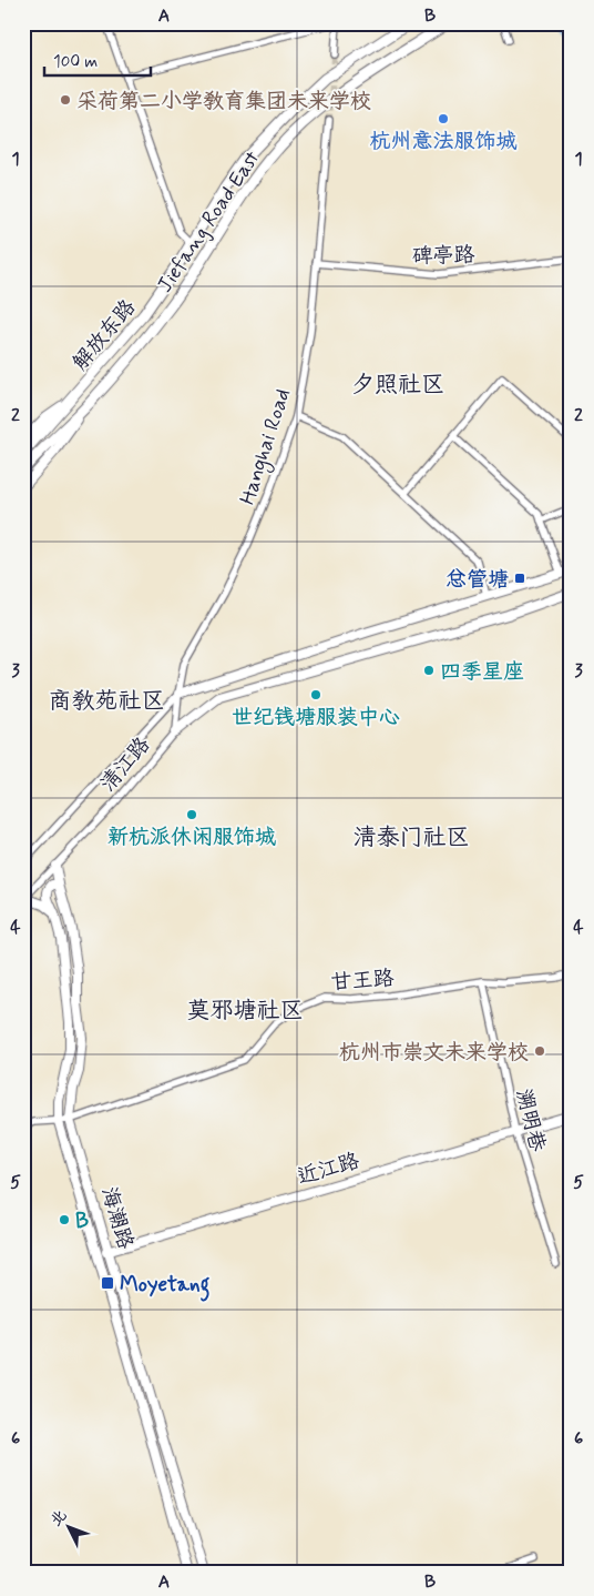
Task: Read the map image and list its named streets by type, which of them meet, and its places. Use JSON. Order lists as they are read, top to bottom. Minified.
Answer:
{"streets":{"main road":["Jiefang Road East","解放东路","清江路","近江路","海潮路"],"street":["碑亭路","Hanghai Road","甘王路","溯明巷"]},"crossings":[["碑亭路","Hanghai Road"],["Hanghai Road","清江路"],["清江路","海潮路"],["甘王路","溯明巷"],["甘王路","海潮路"],["溯明巷","近江路"],["近江路","海潮路"]],"districts":["夕照社区","商教苑社区","清泰门社区","莫邪塘社区"],"places":{"other":["采荷第二小学教育集团未来学校","杭州意法服饰城","四季星座","世纪钱塘服装中心","新杭派休闲服饰城","杭州市崇文未来学校","B"],"transit":["总管塘","Moyetang"]},"scale_bar":"100 m","north":"top left","grid":{"columns":["A","B"],"rows":["1","2","3","4","5","6"]}}
